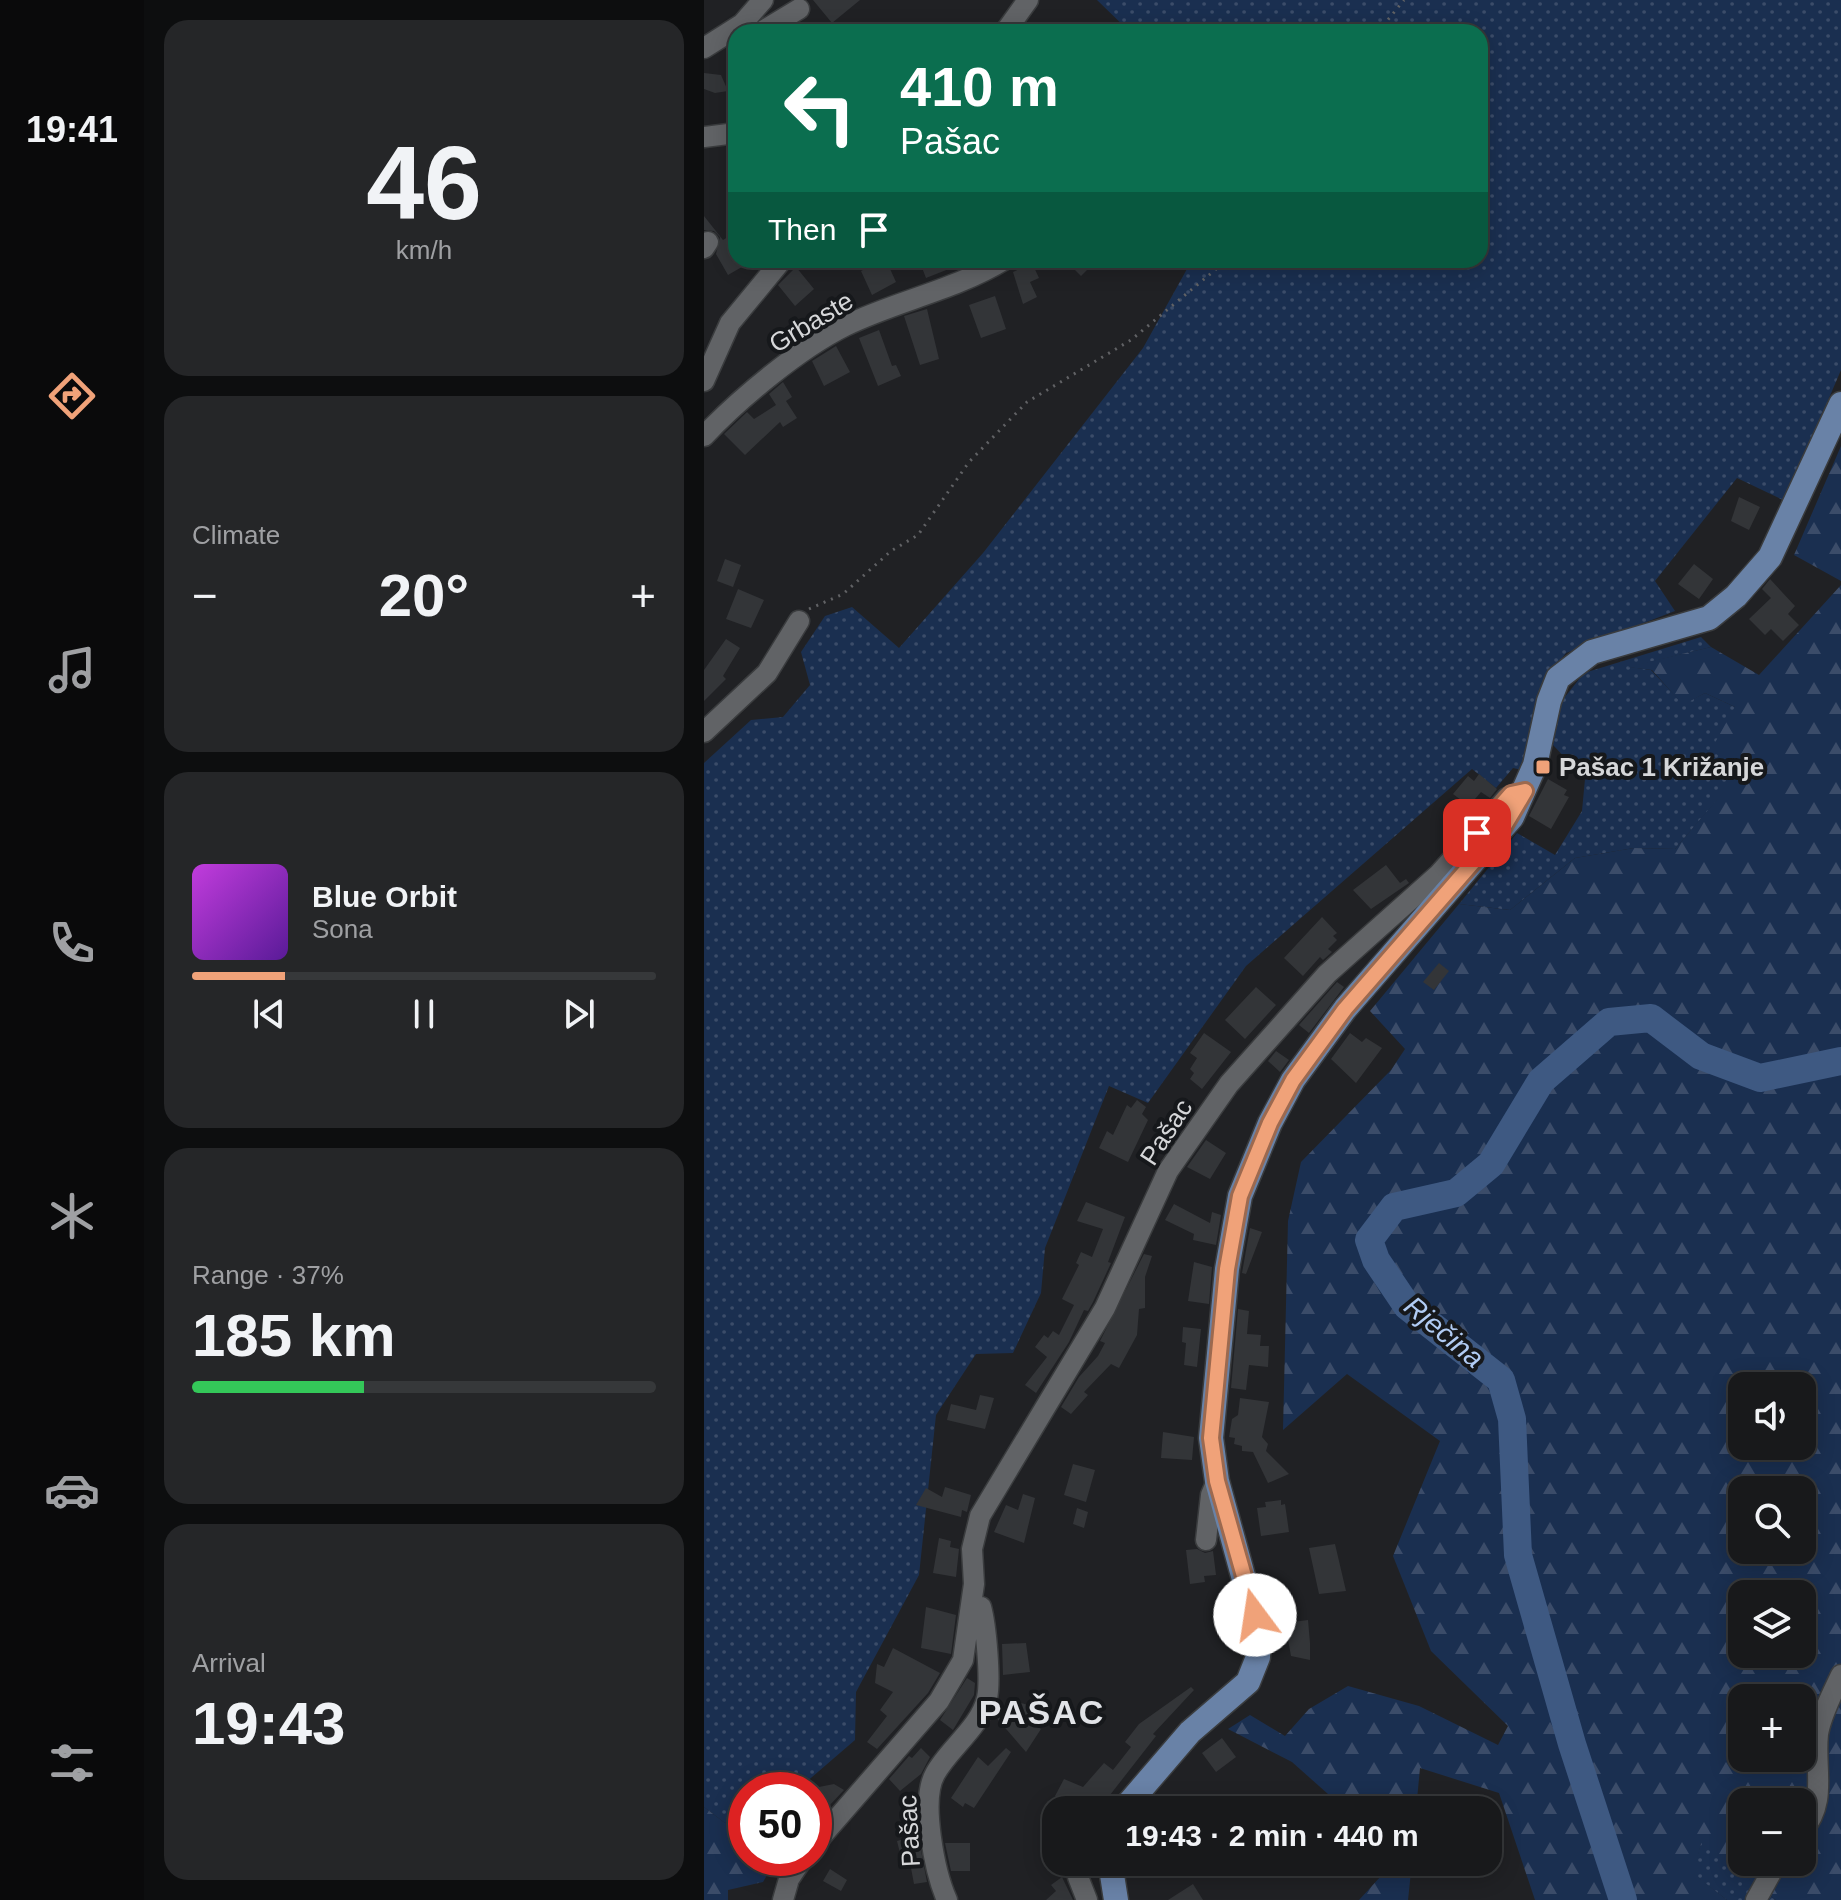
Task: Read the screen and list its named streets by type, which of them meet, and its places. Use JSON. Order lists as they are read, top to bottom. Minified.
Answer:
{"streets":{"street":["Grbaste","Pašac"]},"districts":["PAŠAC"],"water":["Rječina"],"places":{"transit":["Pašac 1 Križanje"]},"page":{"tabs":"19:41","tile":[["46","km/h"],"Climate",["Range · 37%","185 km"],["Arrival","19:43"]],"turn":["410 m","Pašac"],"then":"Then","heat":["−","20°","+"],"song":["Blue Orbit","Sona"],"map_buttons":["+","−"],"limit":"50","trip":"19:43 · 2 min · 440 m"}}
